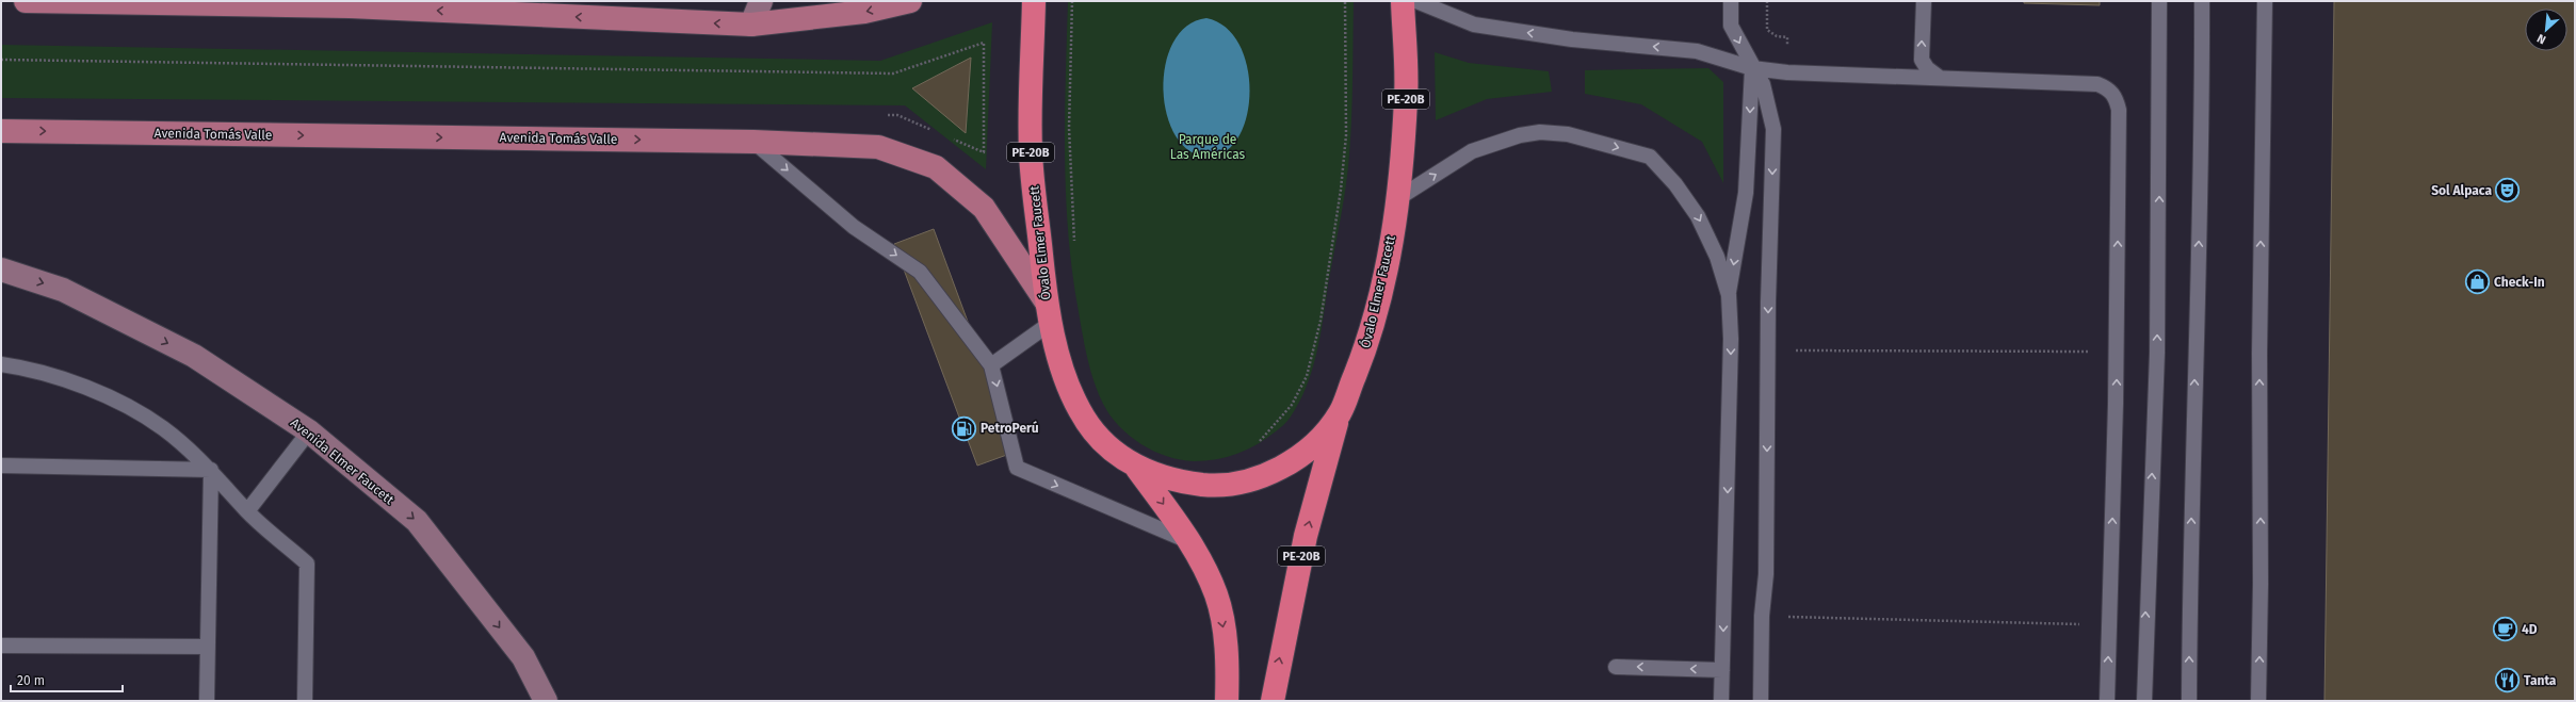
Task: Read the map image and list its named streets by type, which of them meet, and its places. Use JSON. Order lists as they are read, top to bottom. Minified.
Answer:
{"streets":{"highway":["PE-20B","Óvalo Elmer Faucett"],"main road":["Avenida Tomás Valle"],"street":["Avenida Elmer Faucett"]},"crossings":[["PE-20B","Óvalo Elmer Faucett"],["Avenida Tomás Valle","Óvalo Elmer Faucett"]],"one_way":["Avenida Elmer Faucett"],"parks":["Parque de Las Américas"],"places":{"theatre":["Sol Alpaca"],"shop":["Check-In"],"fuel station":["PetroPerú"],"cafe":["4D"],"restaurant":["Tanta"]},"scale_bar":"20 m","north":"bottom left"}
